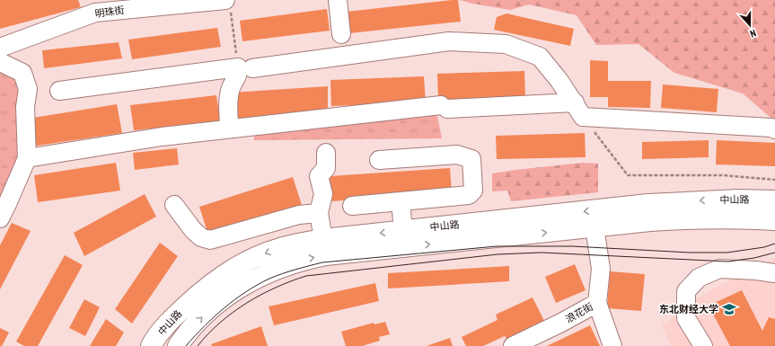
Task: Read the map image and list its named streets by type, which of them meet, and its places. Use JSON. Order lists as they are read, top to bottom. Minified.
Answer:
{"streets":{"highway":["中山路"],"street":["明珠街","浪花街"]},"crossings":[["中山路","浪花街"]],"places":{"school or university":["东北财经大学"]},"north":"bottom"}
